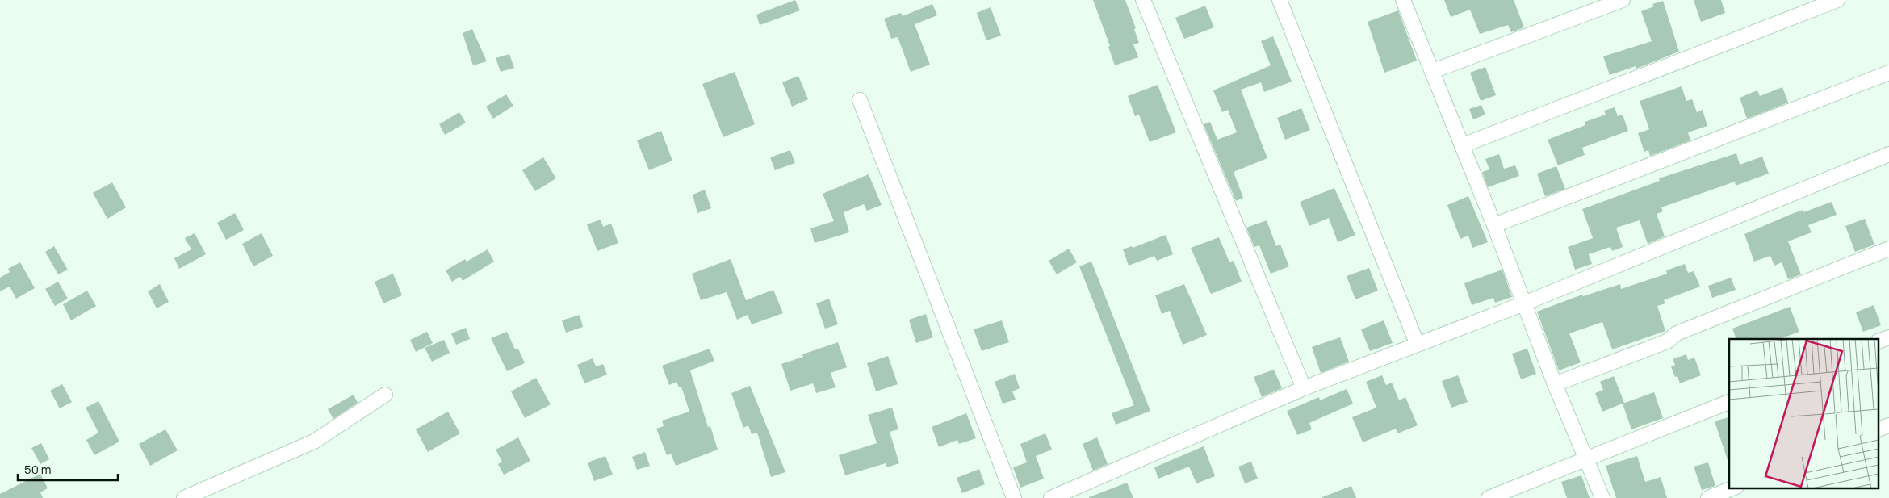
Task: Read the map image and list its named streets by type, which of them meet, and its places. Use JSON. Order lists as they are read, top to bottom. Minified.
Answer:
{"scale_bar":"50 m"}
